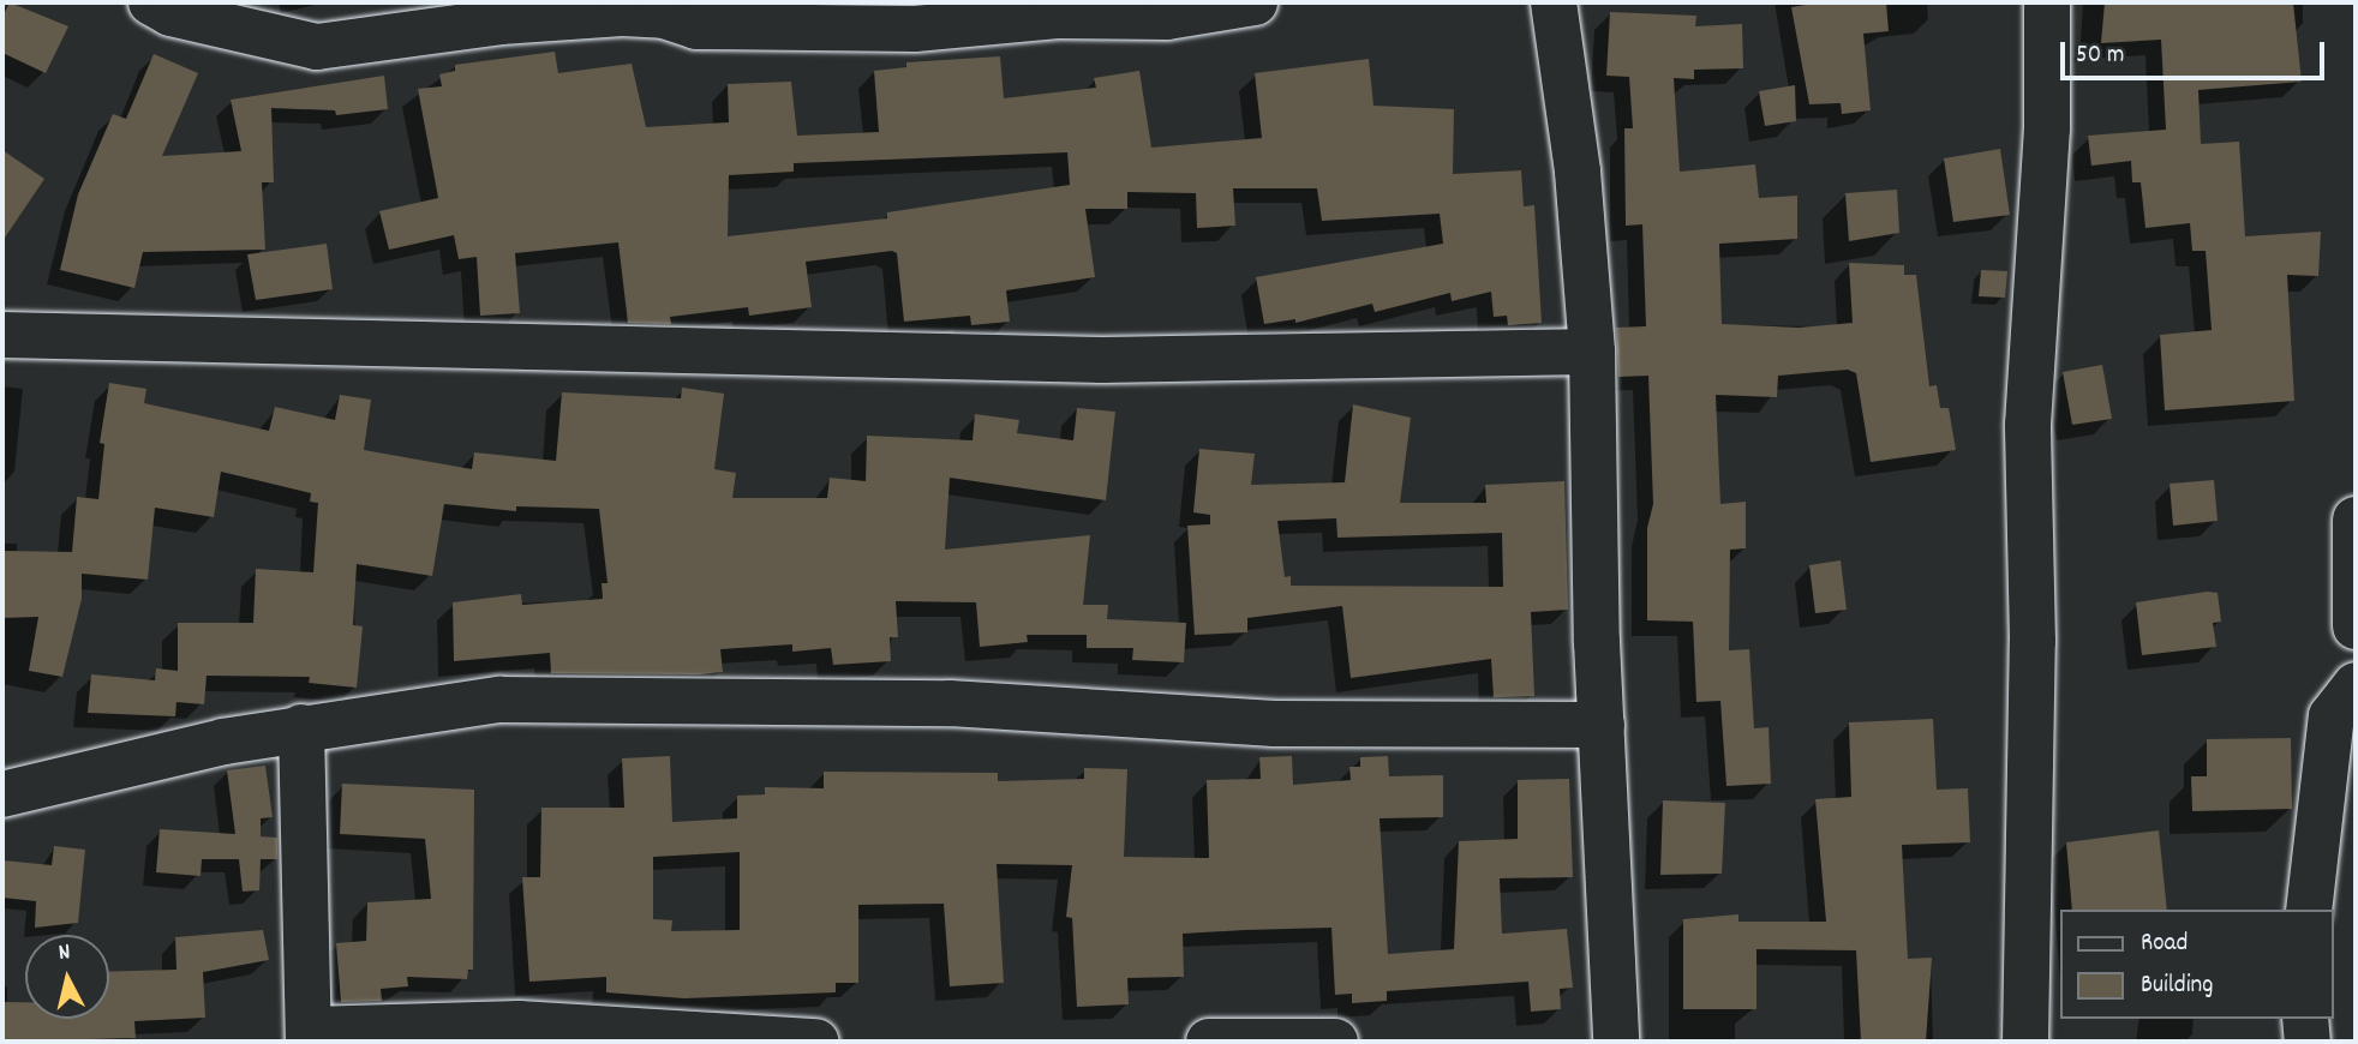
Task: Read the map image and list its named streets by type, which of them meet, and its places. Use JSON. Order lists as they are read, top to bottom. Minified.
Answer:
{"legend":["Road","Building"],"scale_bar":"50 m","north":"top"}
